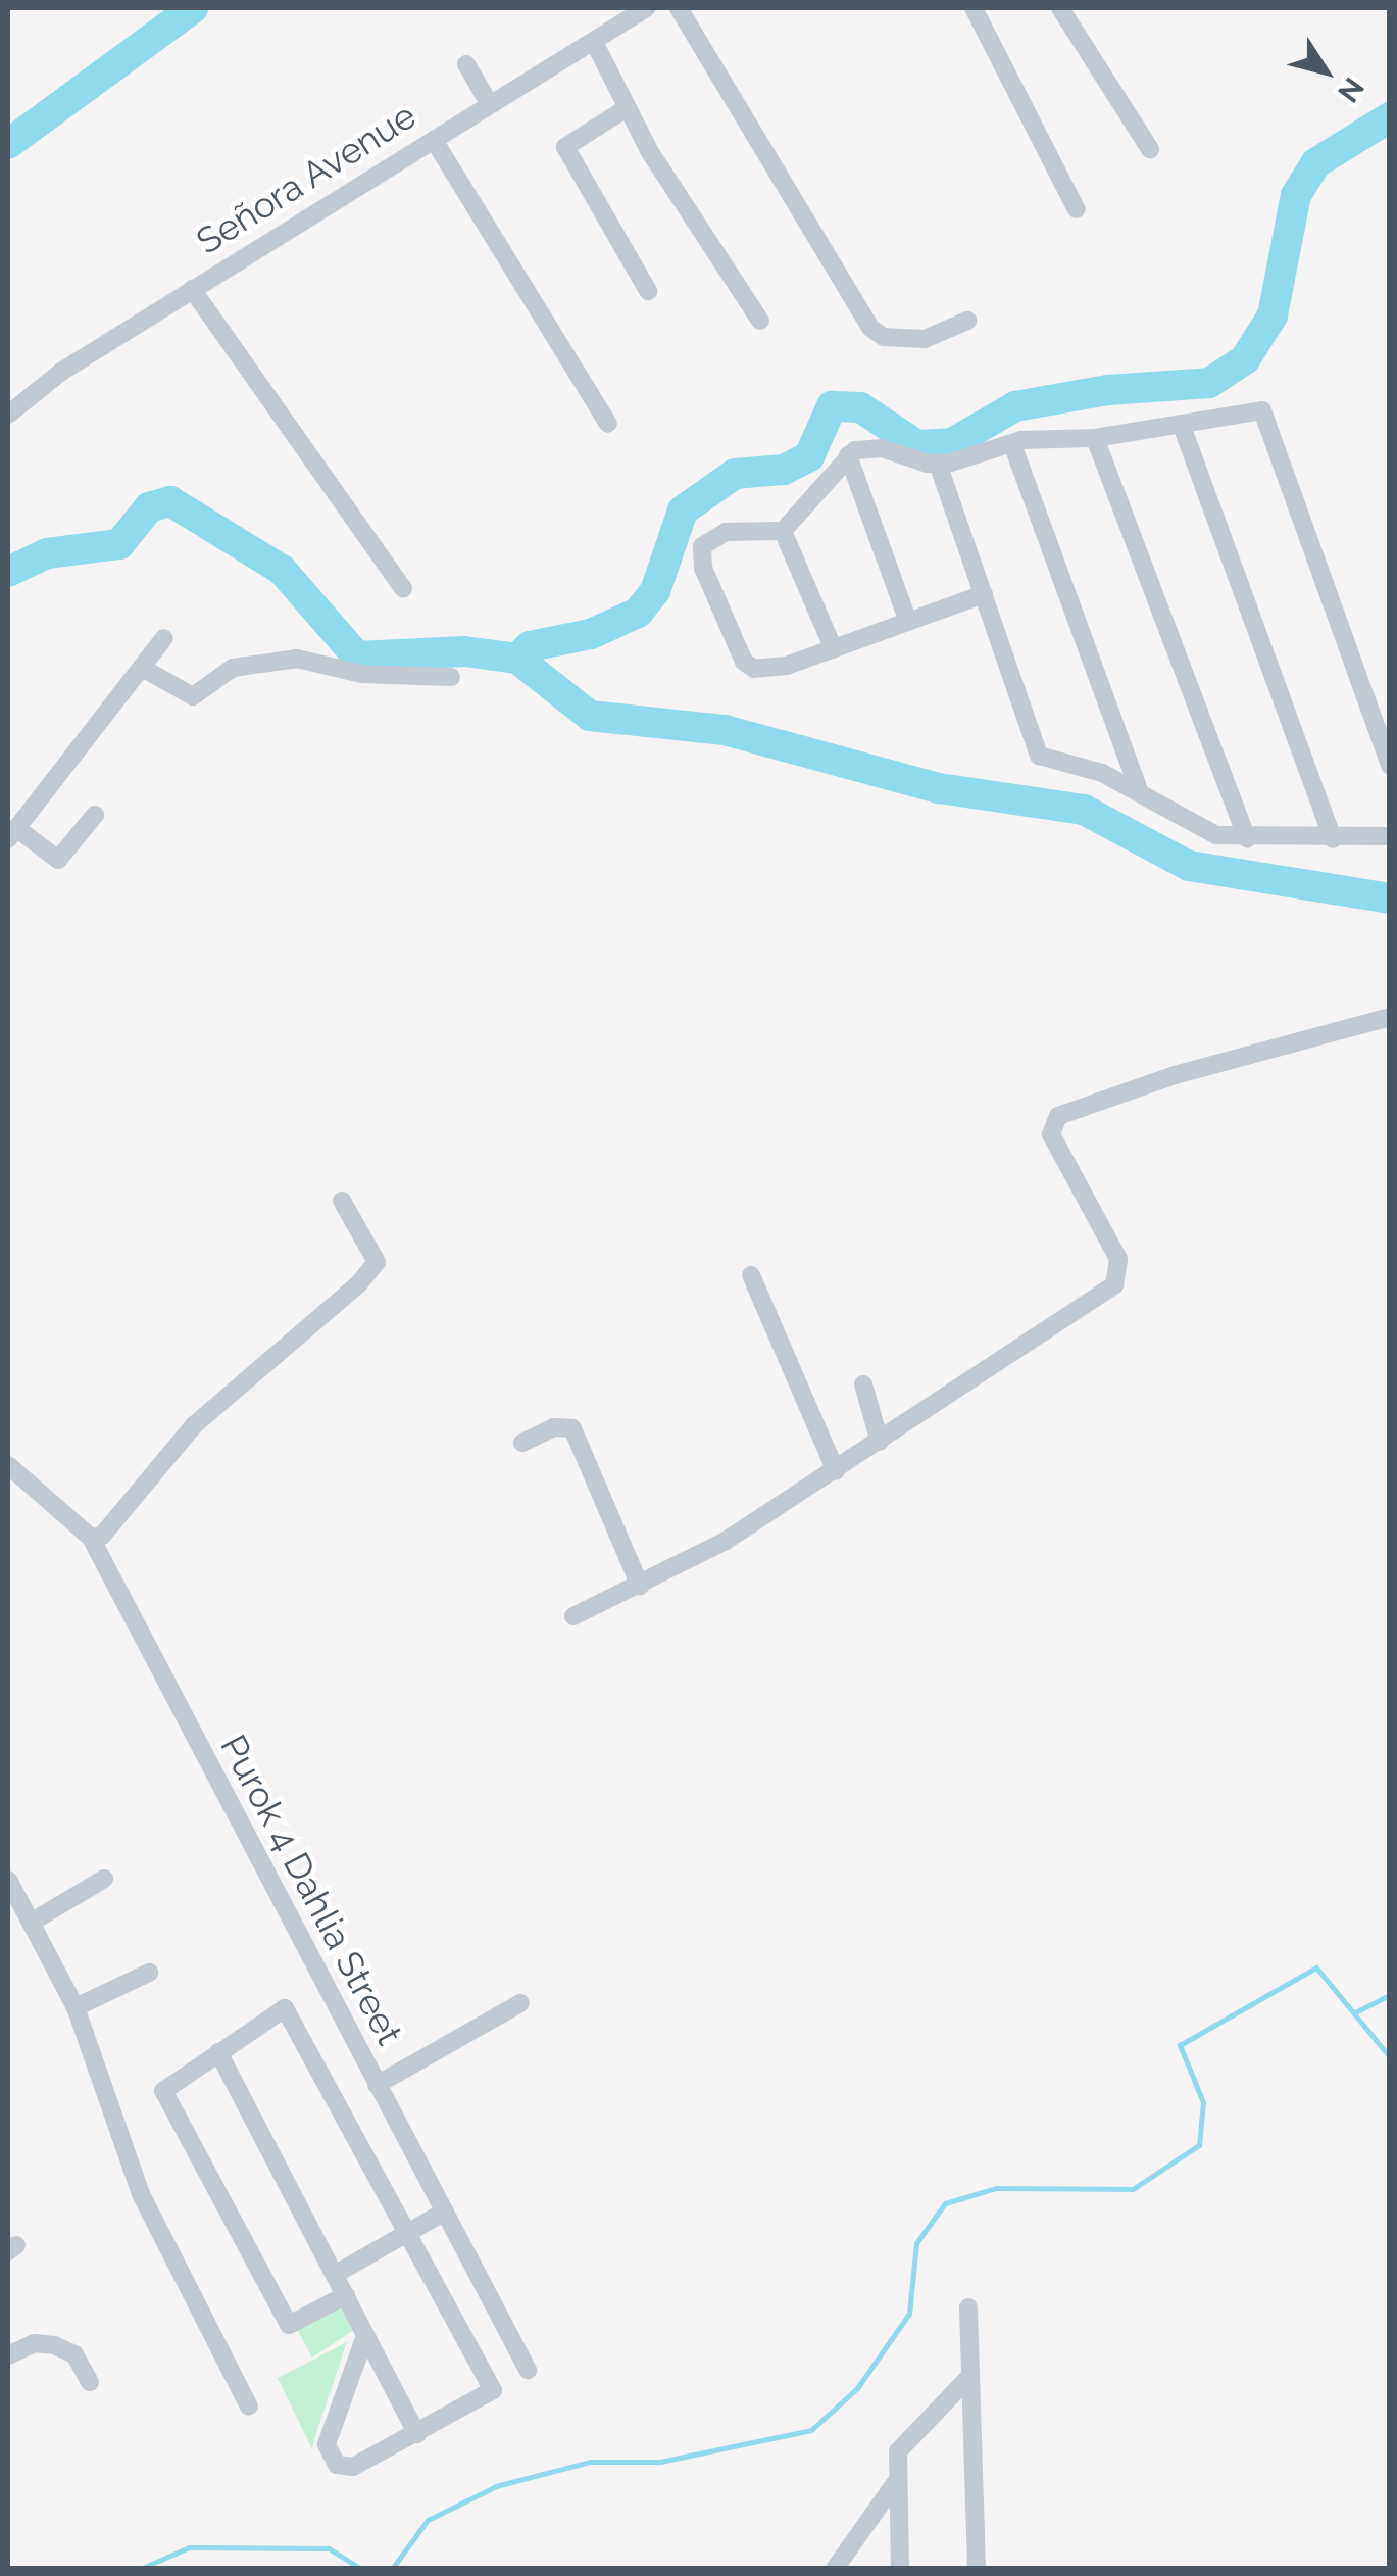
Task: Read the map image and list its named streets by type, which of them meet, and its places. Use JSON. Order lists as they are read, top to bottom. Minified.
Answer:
{"streets":{"street":["Señora Avenue","Purok 4 Dahlia Street"]},"north":"bottom right"}
